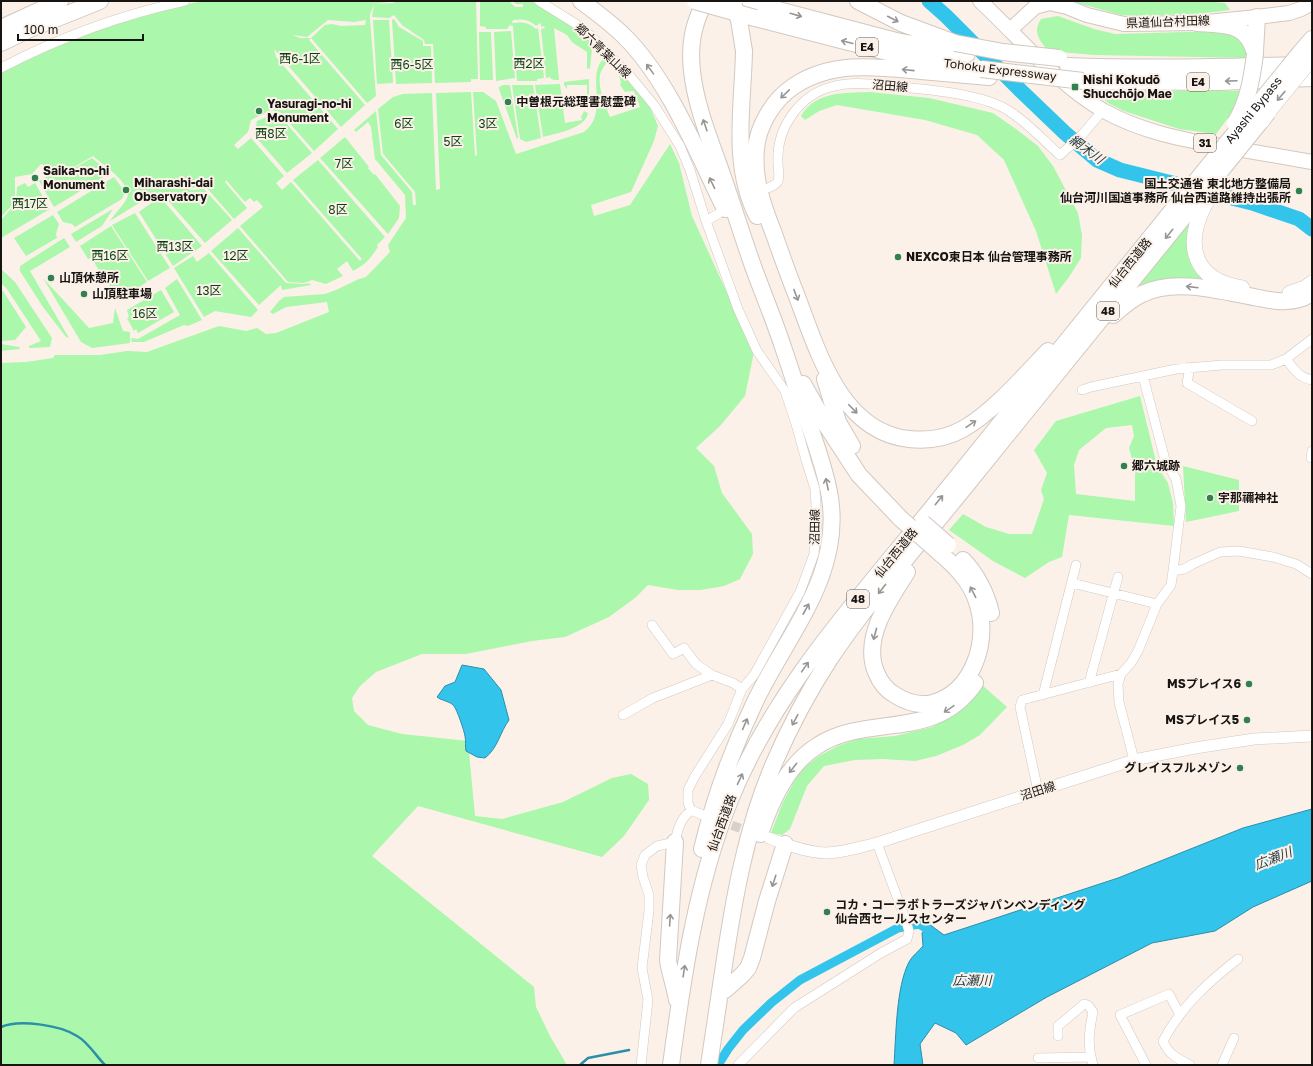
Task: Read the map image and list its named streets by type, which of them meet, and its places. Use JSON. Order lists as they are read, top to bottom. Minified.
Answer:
{"streets":{"highway":["E4","Tohoku Expressway","Ayashi Bypass","仙台西道路","48"],"main road":["県道仙台村田線","31"],"street":["郷六青葉山線","沼田線"]},"crossings":[["県道仙台村田線","31"],["E4","Tohoku Expressway"],["郷六青葉山線","沼田線"],["沼田線","31"],["Ayashi Bypass","仙台西道路"]],"water":["網木川","広瀬川"],"parks":["西6-1区","西2区","西6-5区","6区","3区","西8区","5区","7区","西17区","8区","西13区","西16区","12区","13区","16区"],"places":{"transit":["Nishi Kokudō Shucchōjo Mae"],"other":["中曽根元総理書慰霊碑","Yasuragi-no-hi Monument","Saika-no-hi Monument","Miharashi-dai Observatory","国土交通省 東北地方整備局 仙台河川国道事務所 仙台西道路維持出張所","NEXCO東日本 仙台管理事務所","山頂休憩所","山頂駐車場","郷六城跡","宇那禰神社","MSプレイス6","MSプレイス5","グレイスフルメゾン","コカ・コーラボトラーズジャパンベンディング 仙台西セールスセンター"]},"scale_bar":"100 m"}
